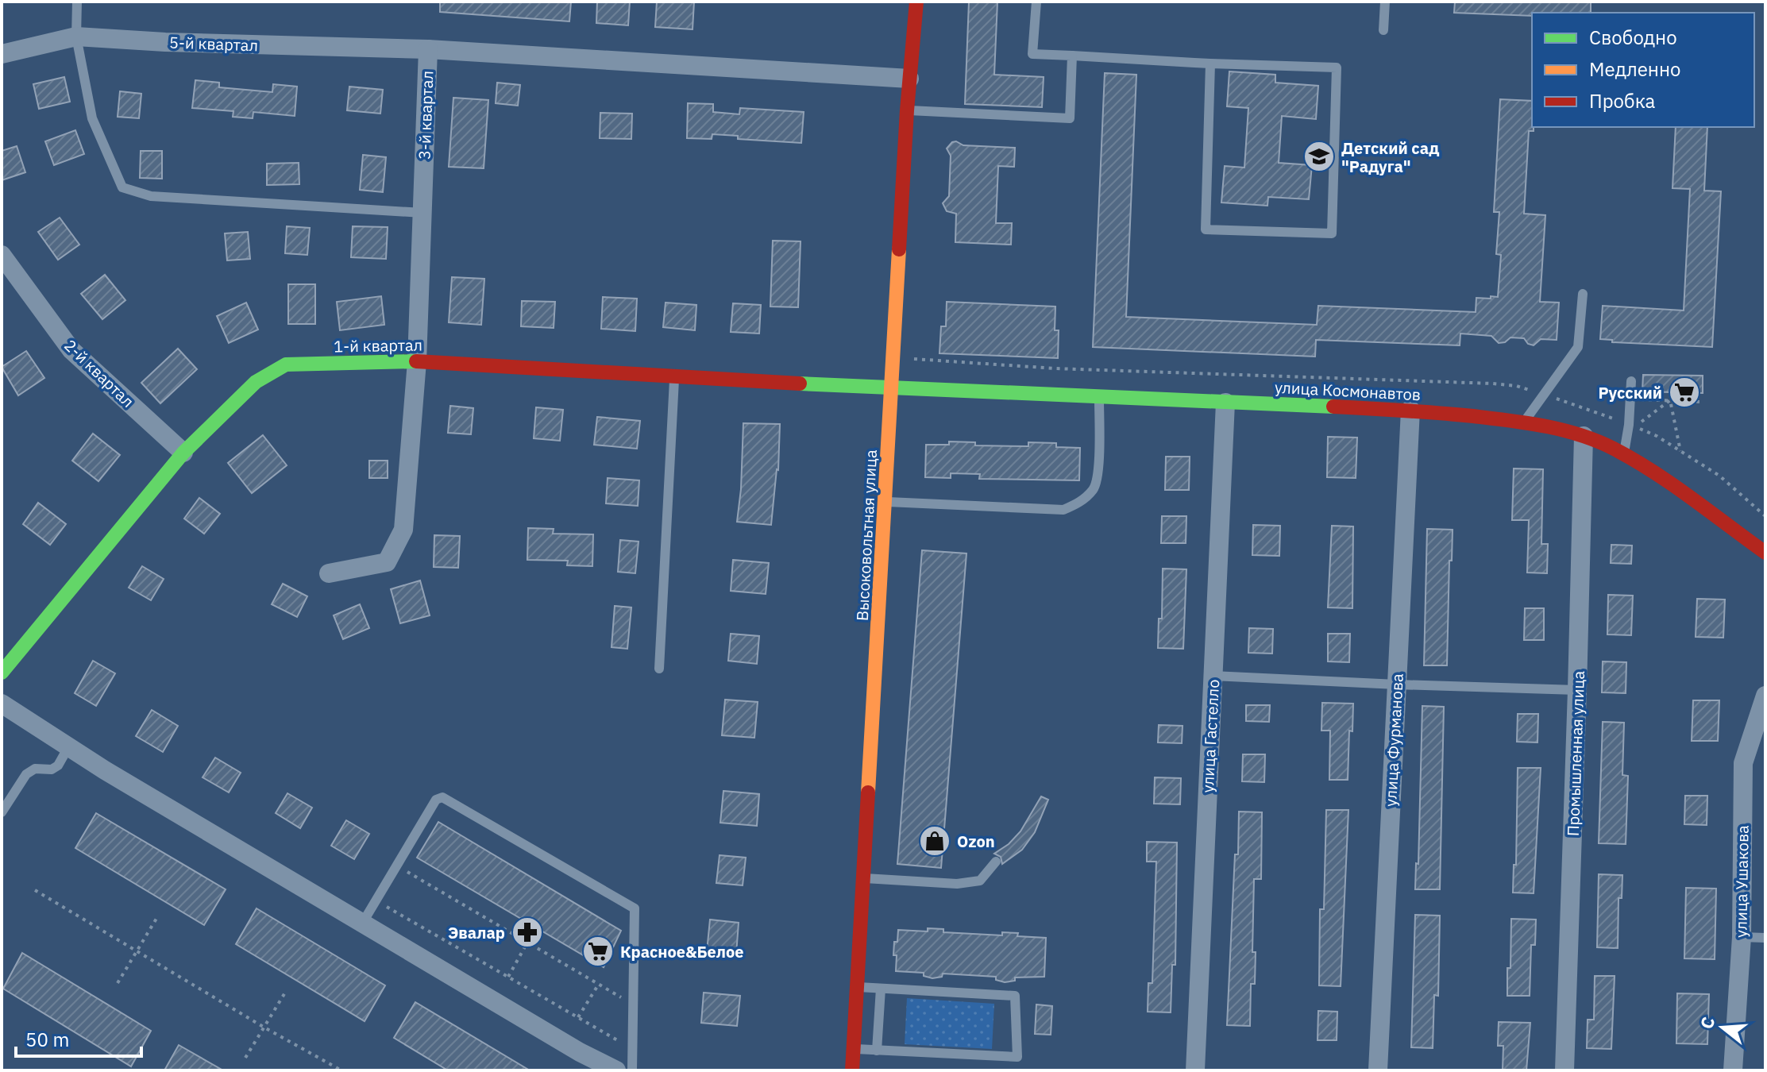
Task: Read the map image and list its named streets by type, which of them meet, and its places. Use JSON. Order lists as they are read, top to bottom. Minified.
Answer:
{"streets":{"street":["5-й квартал","3-й квартал","1-й квартал","2-й квартал","улица Космонавтов","Высоковольтная улица","улица Гастелло","улица Фурманова","Промышленная улица","улица Ушакова"]},"crossings":[["5-й квартал","3-й квартал"],["3-й квартал","1-й квартал"],["3-й квартал","Высоковольтная улица"],["1-й квартал","2-й квартал"],["1-й квартал","улица Космонавтов"],["1-й квартал","Высоковольтная улица"],["улица Космонавтов","Высоковольтная улица"],["улица Космонавтов","улица Гастелло"],["улица Космонавтов","улица Фурманова"],["улица Космонавтов","Промышленная улица"]],"places":{"school or university":["Детский сад \"Радуга\""],"supermarket":["Русский","Красное&Белое"],"shop":["Ozon"],"pharmacy":["Эвалар"]},"legend":["Свободно","Медленно","Пробка"],"scale_bar":"50 m","north":"left"}
